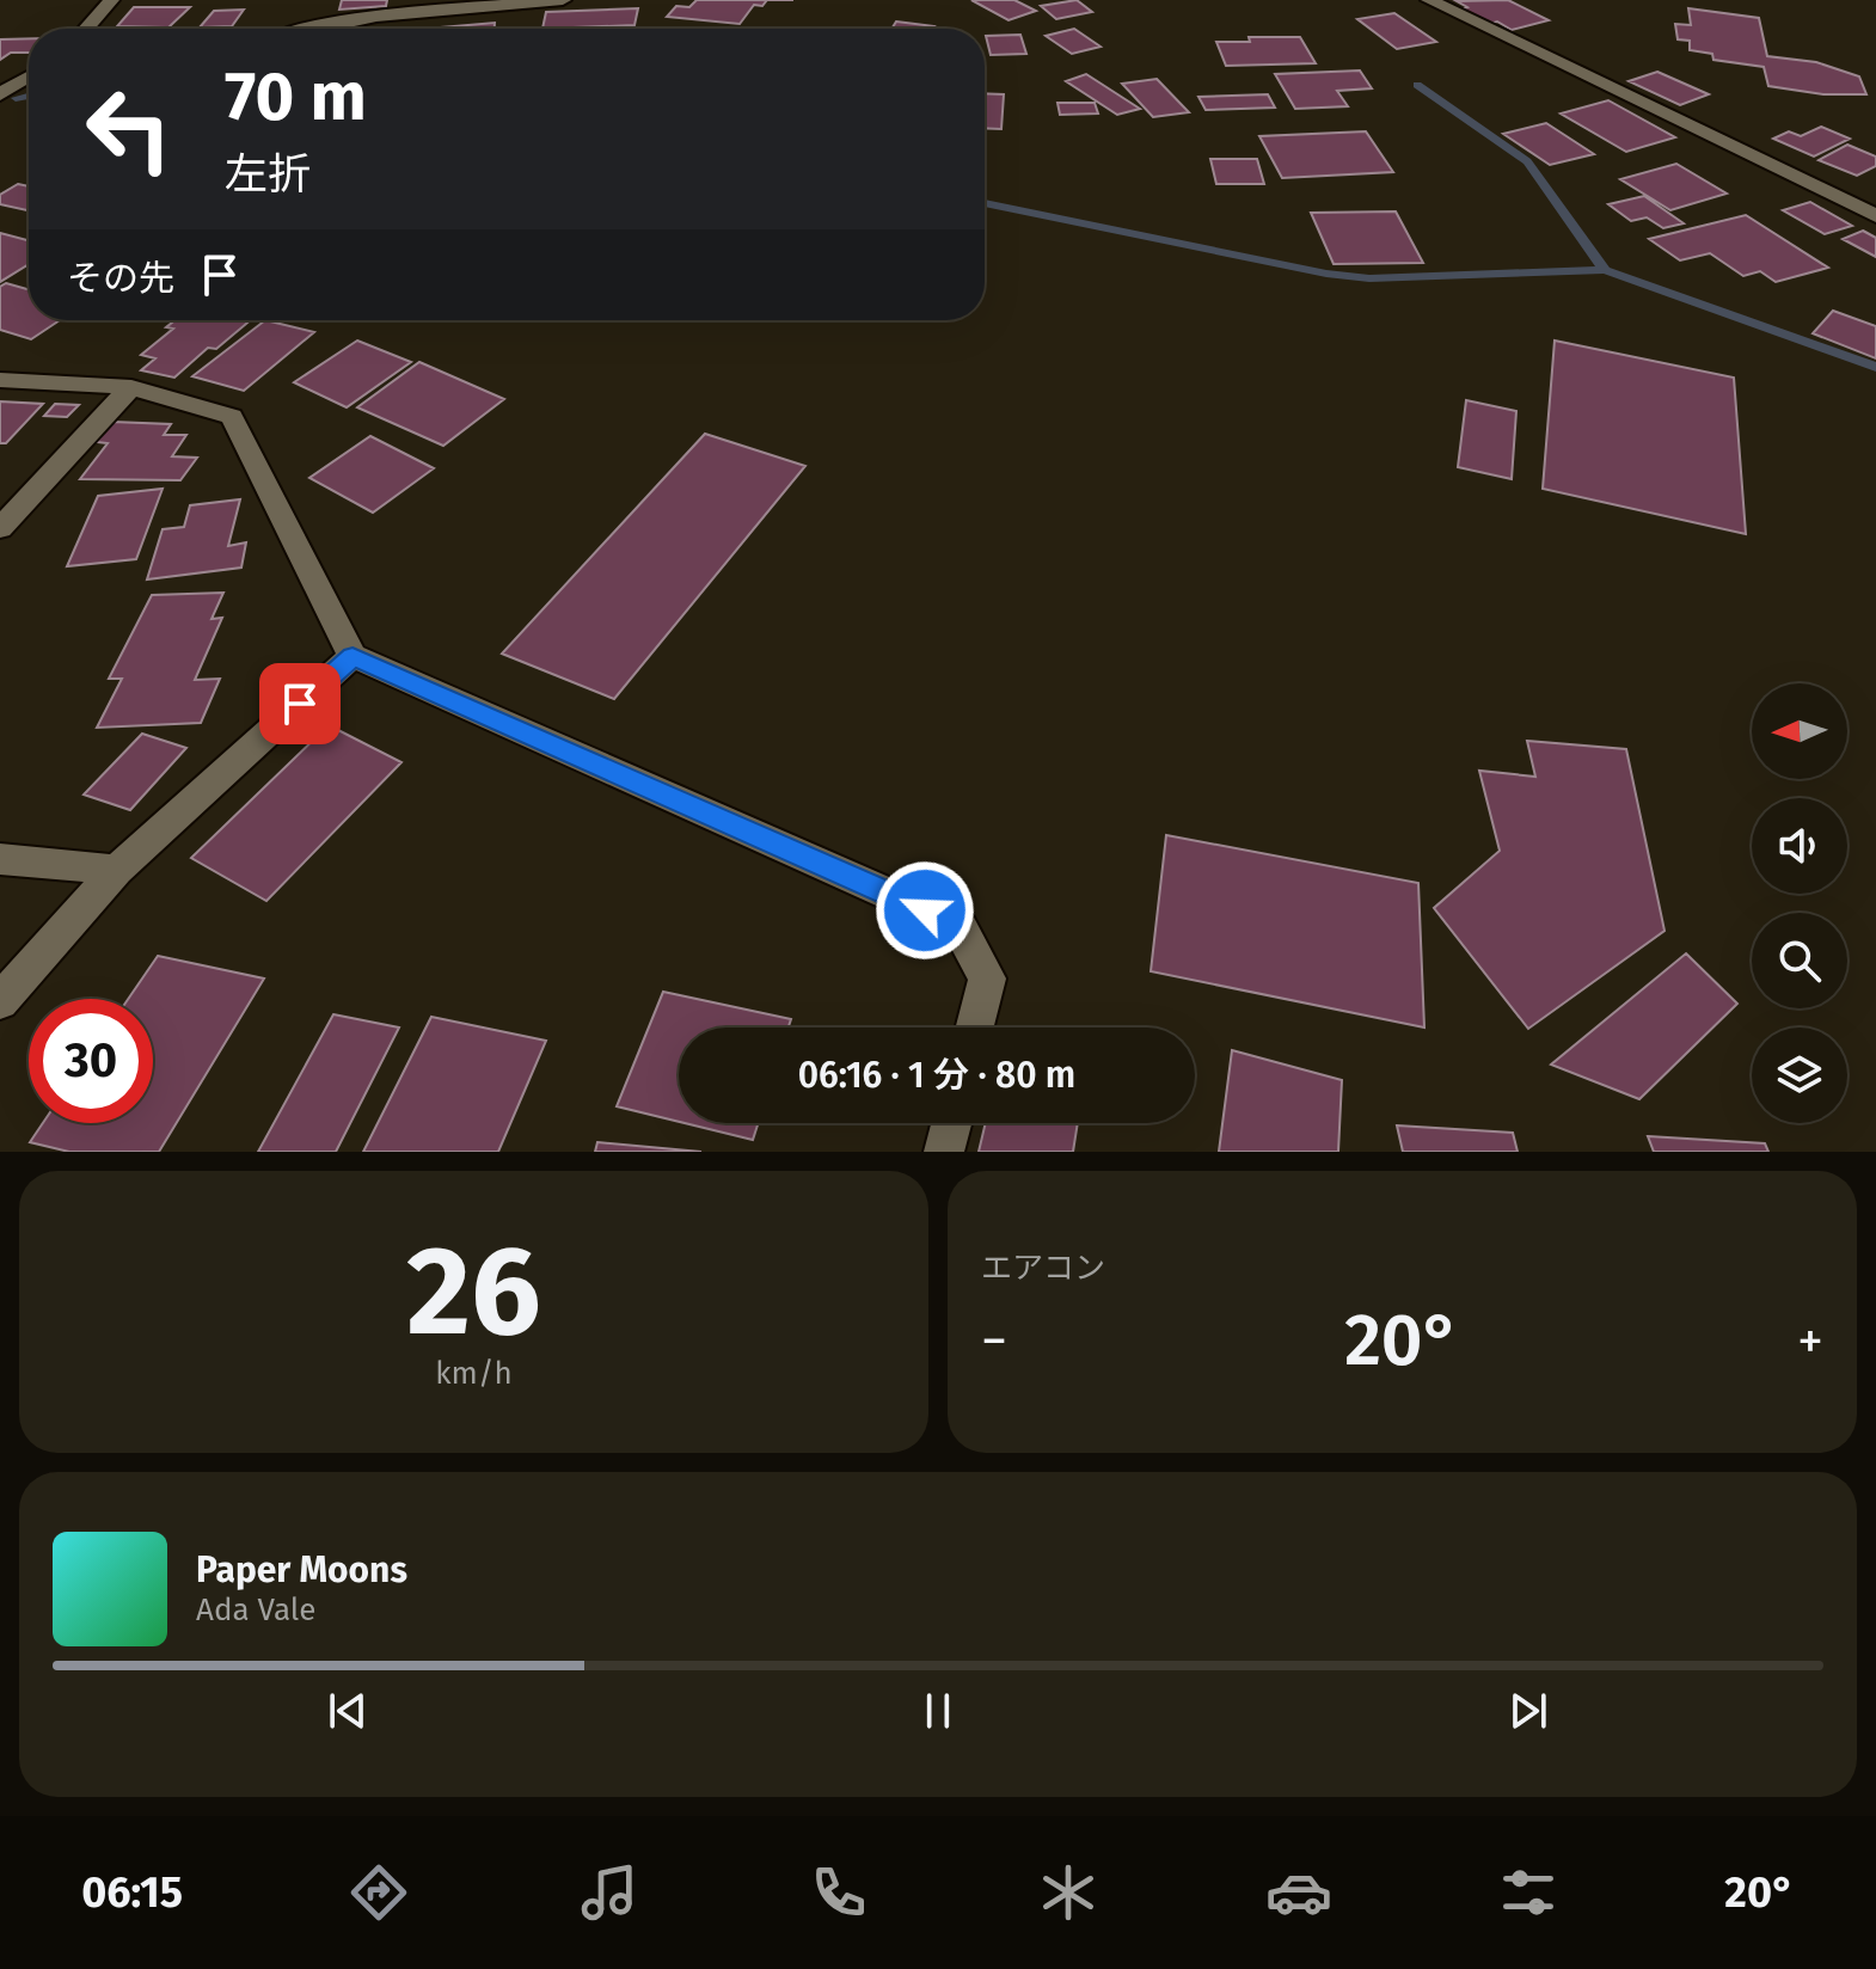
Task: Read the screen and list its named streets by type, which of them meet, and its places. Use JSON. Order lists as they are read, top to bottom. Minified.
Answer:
{"north":"left","page":{"turn":["70 m","左折"],"then":"その先","limit":"30","trip":"06:16 · 1 分 · 80 m","tile":[["26","km/h"],"エアコン"],"heat":["−","20°","+"],"song":["Paper Moons","Ada Vale"],"tabs":["06:15","20°"]}}
